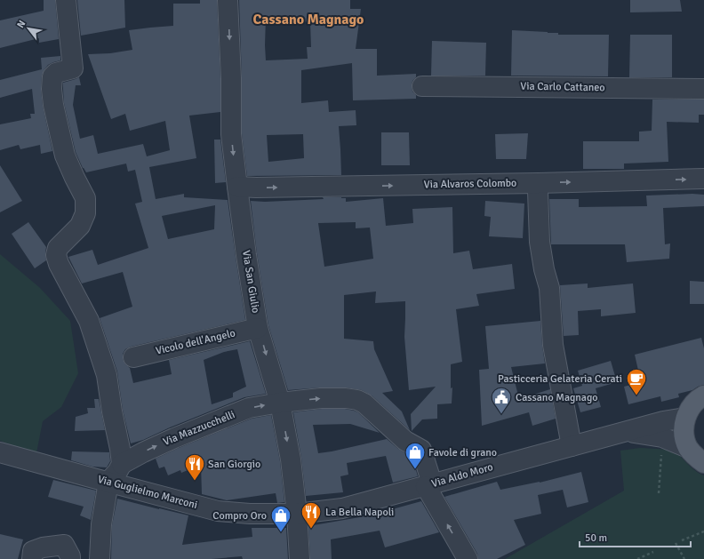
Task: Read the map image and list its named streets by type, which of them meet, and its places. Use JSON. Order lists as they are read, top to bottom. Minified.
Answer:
{"streets":{"street":["Via Carlo Cattaneo","Via Alvaros Colombo","Via San Giulio","Vicolo dell'Angelo","Via Mazzucchelli","Via Aldo Moro","Via Guglielmo Marconi"]},"crossings":[["Via Alvaros Colombo","Via San Giulio"],["Via San Giulio","Vicolo dell'Angelo"],["Via San Giulio","Via Mazzucchelli"],["Via San Giulio","Via Aldo Moro"],["Via San Giulio","Via Guglielmo Marconi"],["Via Mazzucchelli","Via Aldo Moro"],["Via Aldo Moro","Via Guglielmo Marconi"]],"one_way":["Via Alvaros Colombo"],"districts":["Cassano Magnago"],"places":{"cafe":["Pasticceria Gelateria Cerati"],"public building":["Cassano Magnago"],"shop":["Favole di grano","Compro Oro"],"restaurant":["San Giorgio","La Bella Napoli"]},"scale_bar":"50 m","north":"top left"}
